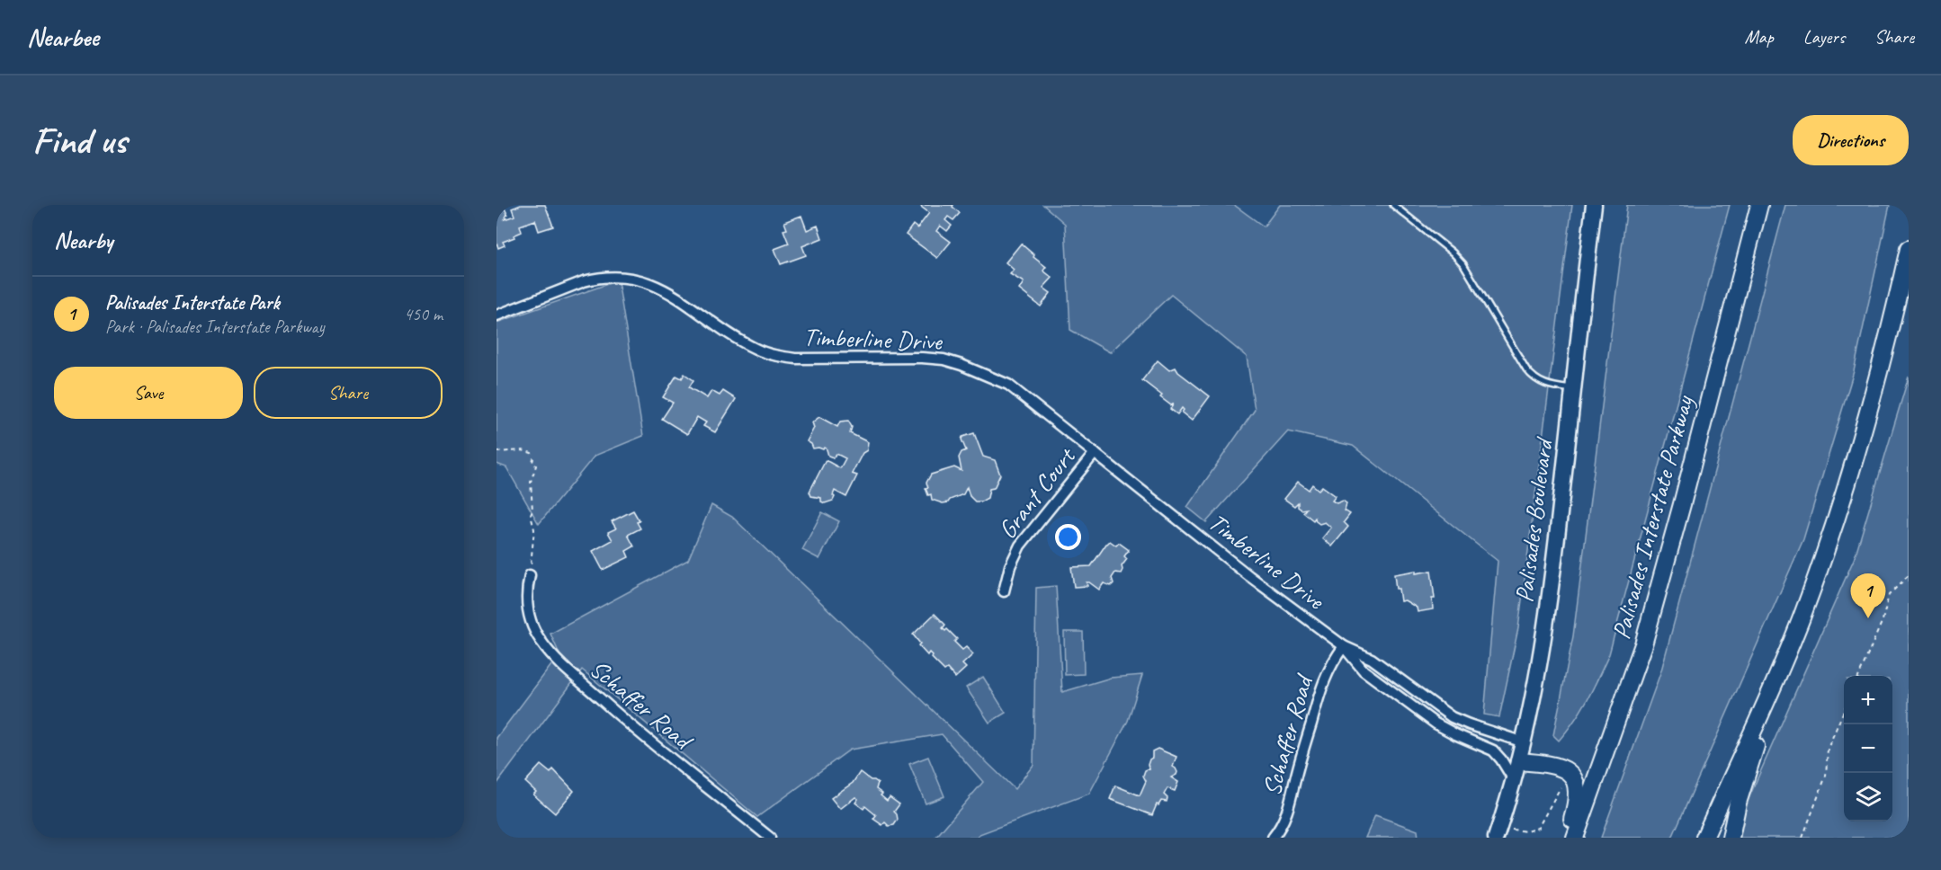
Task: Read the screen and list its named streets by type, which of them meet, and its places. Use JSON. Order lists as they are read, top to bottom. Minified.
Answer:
{"streets":{"highway":["Palisades Interstate Parkway"],"main road":["Palisades Boulevard"],"street":["Timberline Drive","Grant Court","Schaffer Road"]},"crossings":[["Timberline Drive","Grant Court"],["Timberline Drive","Palisades Boulevard"],["Timberline Drive","Schaffer Road"]],"page":{"header":"Nearbee","nav":["Map","Layers","Share"],"buttons":["Directions",["Save","Share"]],"title":"Find us","heading":"Nearby","list":[{"mark":"1","name":"Palisades Interstate Park","note":"Park · Palisades Interstate Parkway","value":"450 m"}],"pins":"1","map_buttons":["+","−"]}}
